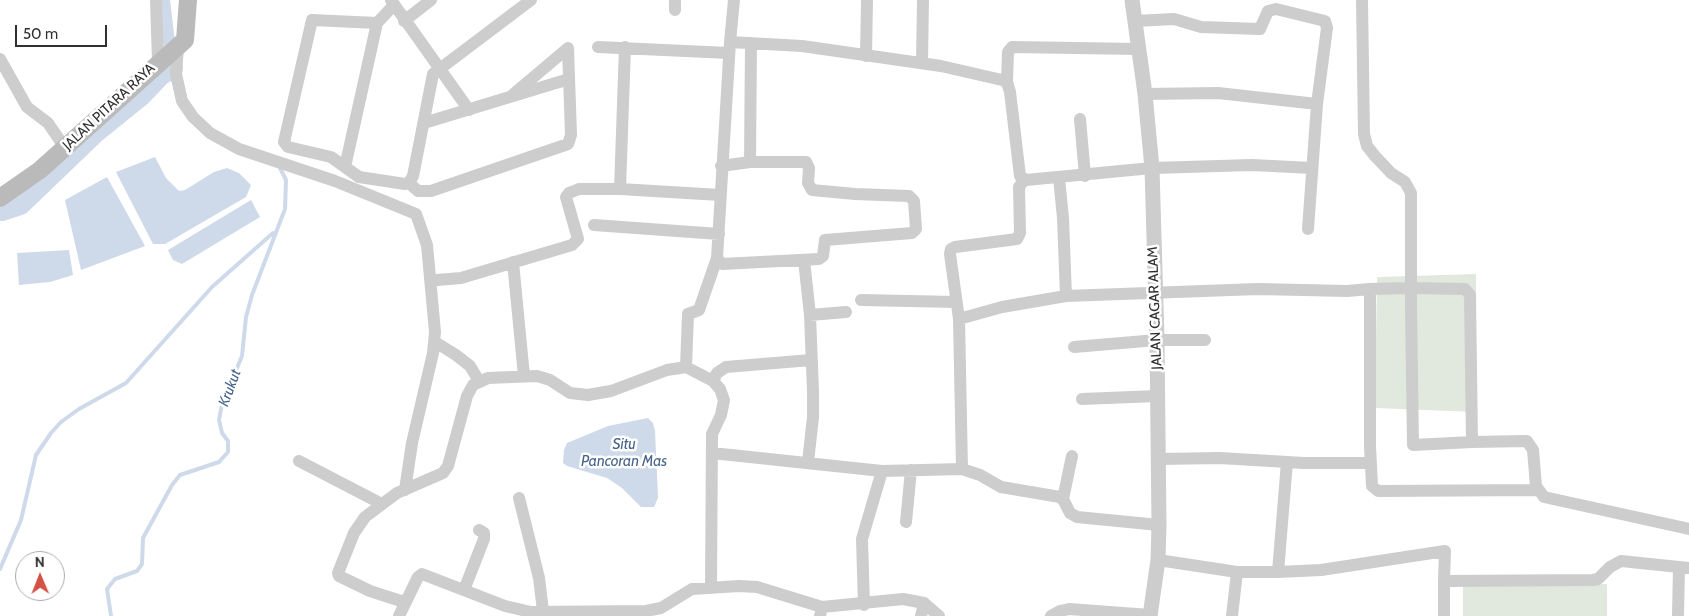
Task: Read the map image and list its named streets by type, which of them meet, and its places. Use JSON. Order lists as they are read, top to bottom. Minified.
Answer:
{"streets":{"main road":["JALAN PITARA RAYA"],"street":["JALAN CAGAR ALAM"]},"water":["Krukut","Situ Pancoran Mas"],"scale_bar":"50 m","north":"top"}
